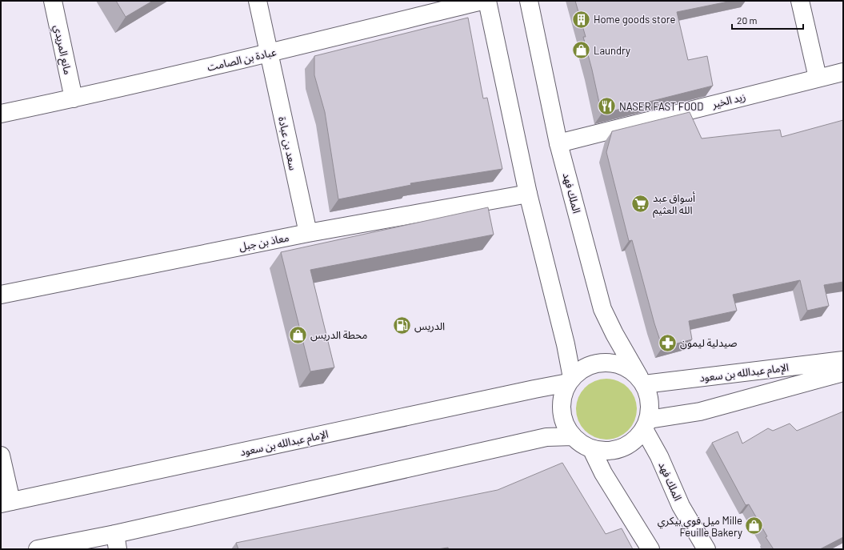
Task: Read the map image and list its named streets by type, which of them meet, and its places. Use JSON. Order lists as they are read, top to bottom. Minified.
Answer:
{"streets":{"street":["مانع المريدي","عبادة بن الصامت","زيد الخير","سعد بن عبادة","الملك فهد","معاذ بن جبل","الإمام عبدالله بن سعود"]},"crossings":[["مانع المريدي","عبادة بن الصامت"],["عبادة بن الصامت","سعد بن عبادة"],["زيد الخير","الملك فهد"],["سعد بن عبادة","معاذ بن جبل"],["الملك فهد","الإمام عبدالله بن سعود"]],"places":{"building":["Home goods store"],"shop":["Laundry","محطة الدريس","ميل فوي بيكري Mille Feuille Bakery"],"restaurant":["NASER FAST FOOD"],"supermarket":["أسواق عبد الله العثيم"],"fuel station":["الدريس"],"pharmacy":["صيدلية ليمون"]},"scale_bar":"20 m"}
